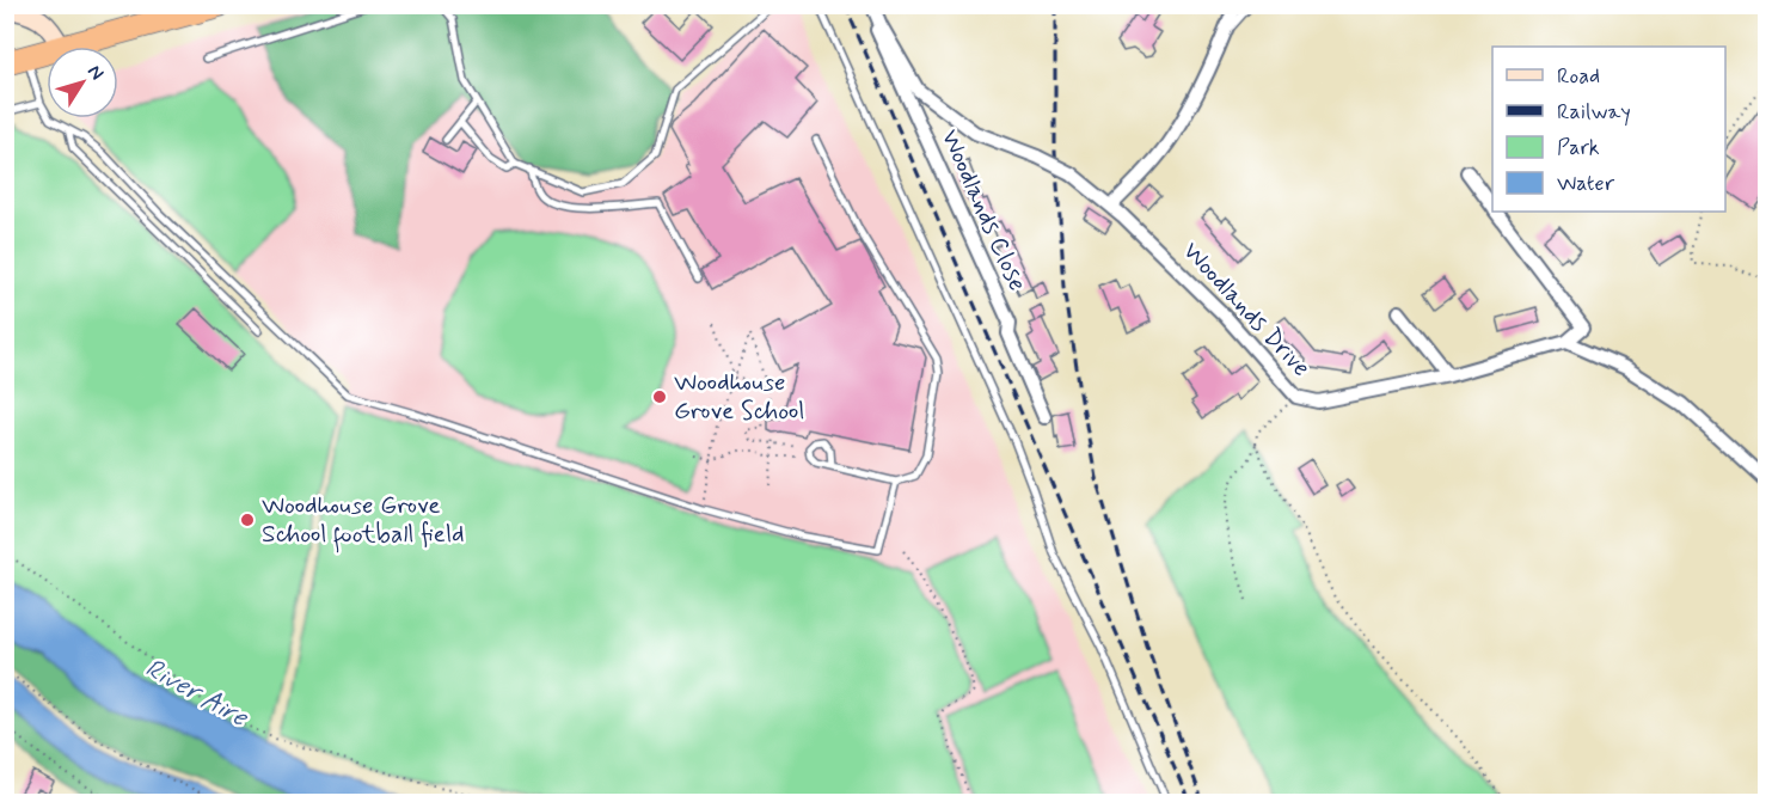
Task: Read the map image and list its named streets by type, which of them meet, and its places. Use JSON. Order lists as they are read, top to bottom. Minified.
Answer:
{"streets":{"street":["Woodlands Close","Woodlands Drive"]},"crossings":[["Woodlands Close","Woodlands Drive"]],"water":["River Aire"],"places":["Woodhouse Grove School","Woodhouse Grove School football field"],"legend":["Road","Railway","Park","Water"],"north":"top right"}
